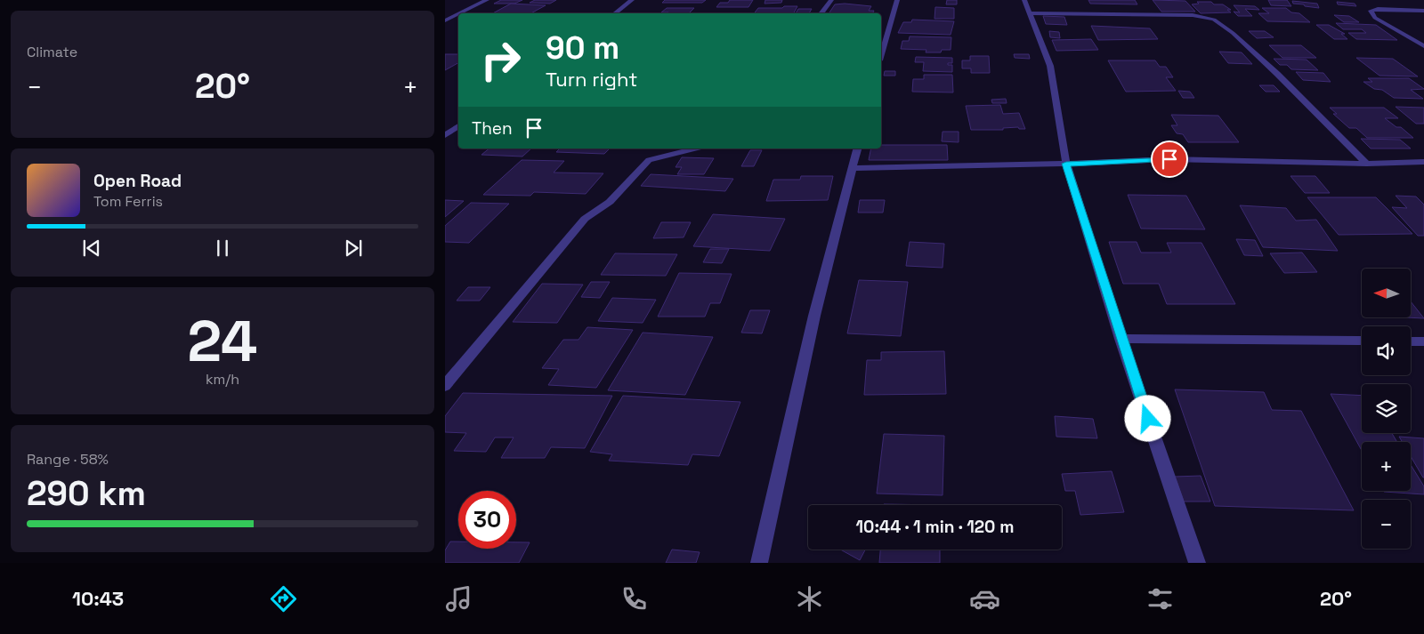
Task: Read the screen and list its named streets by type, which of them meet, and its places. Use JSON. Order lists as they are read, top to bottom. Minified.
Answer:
{"north":"left","page":{"tile":["Climate",["24","km/h"],["Range · 58%","290 km"]],"turn":["90 m","Turn right"],"heat":["−","20°","+"],"then":"Then","song":["Open Road","Tom Ferris"],"map_buttons":["+","−"],"limit":"30","trip":"10:44 · 1 min · 120 m","tabs":["10:43","20°"]}}
